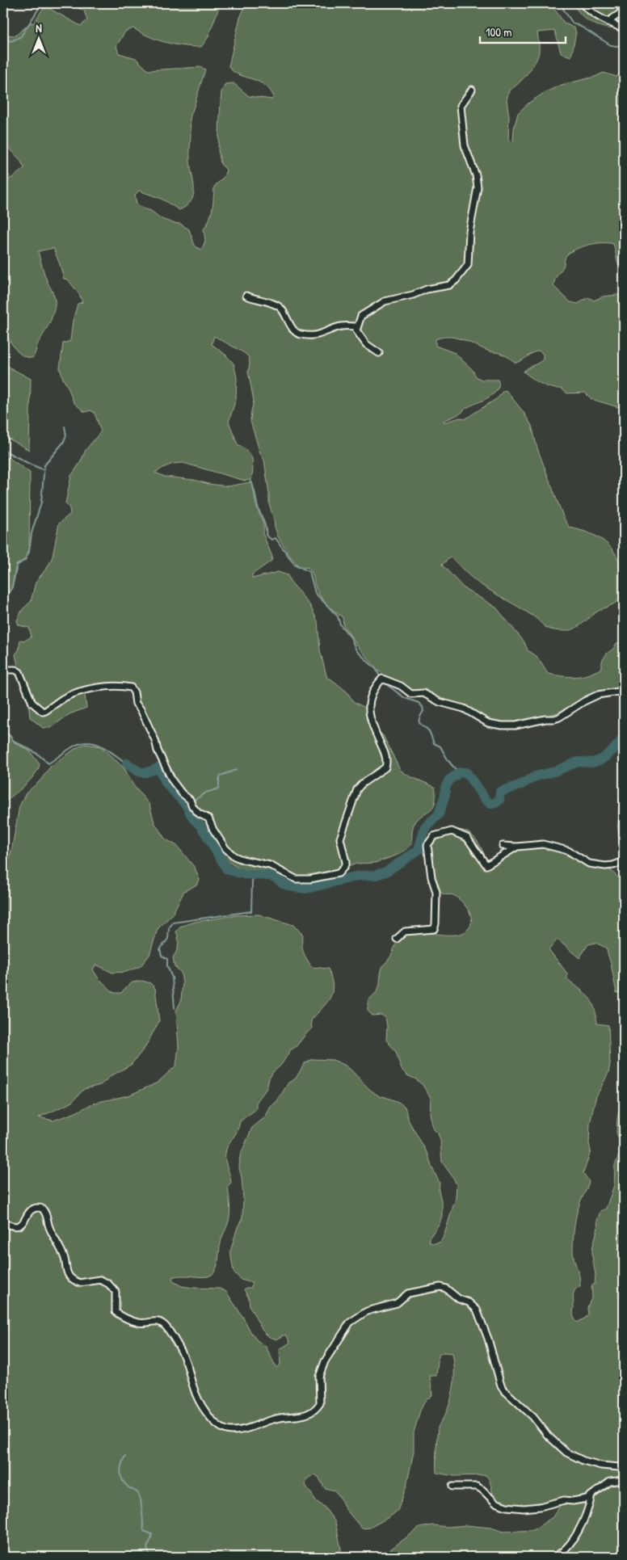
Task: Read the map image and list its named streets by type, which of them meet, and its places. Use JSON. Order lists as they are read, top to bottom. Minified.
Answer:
{"scale_bar":"100 m","north":"top"}
